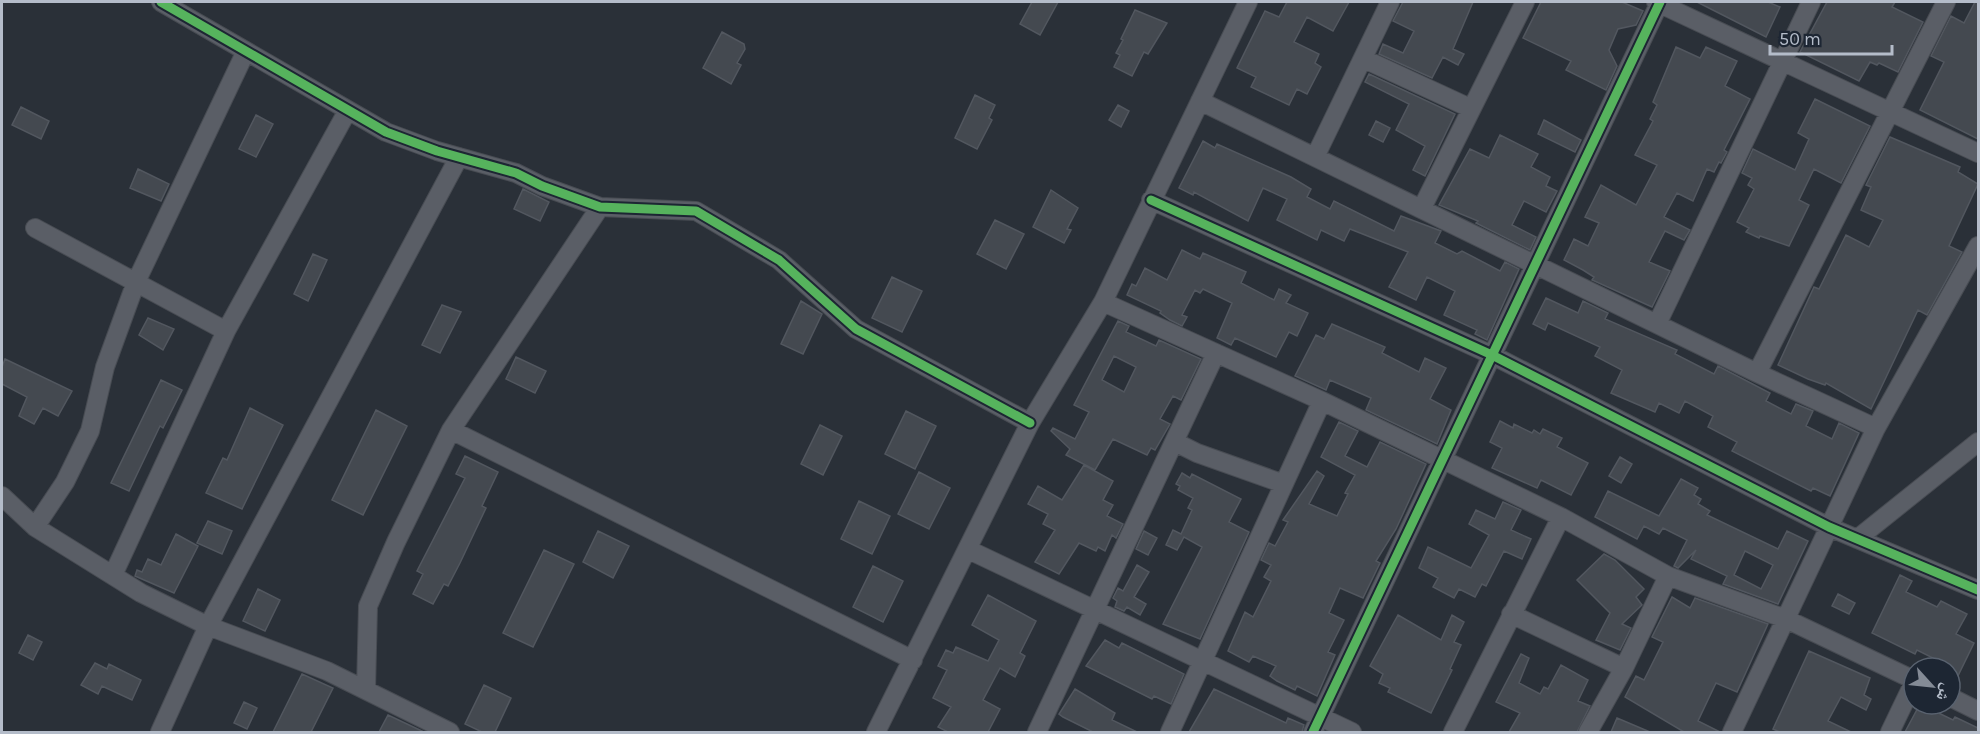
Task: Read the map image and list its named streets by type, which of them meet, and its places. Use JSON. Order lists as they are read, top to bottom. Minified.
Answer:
{"scale_bar":"50 m","north":"bottom right"}
